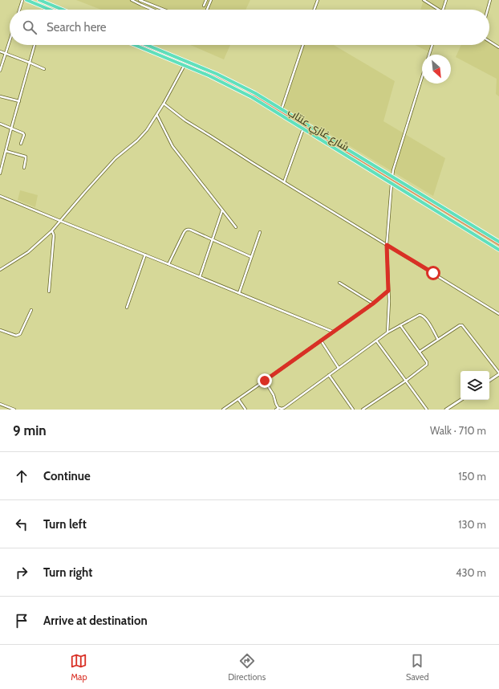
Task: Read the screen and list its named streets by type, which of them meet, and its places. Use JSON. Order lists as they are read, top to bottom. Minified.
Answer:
{"streets":{"highway":["شارع غازي عنتاب"]},"north":"bottom right","page":{"search":"Search here","heading":["9 min","Walk · 710 m"],"list":[["Continue","150 m"],["Turn left","130 m"],["Turn right","430 m"],"Arrive at destination"],"nav":["Map","Directions","Saved"]}}
